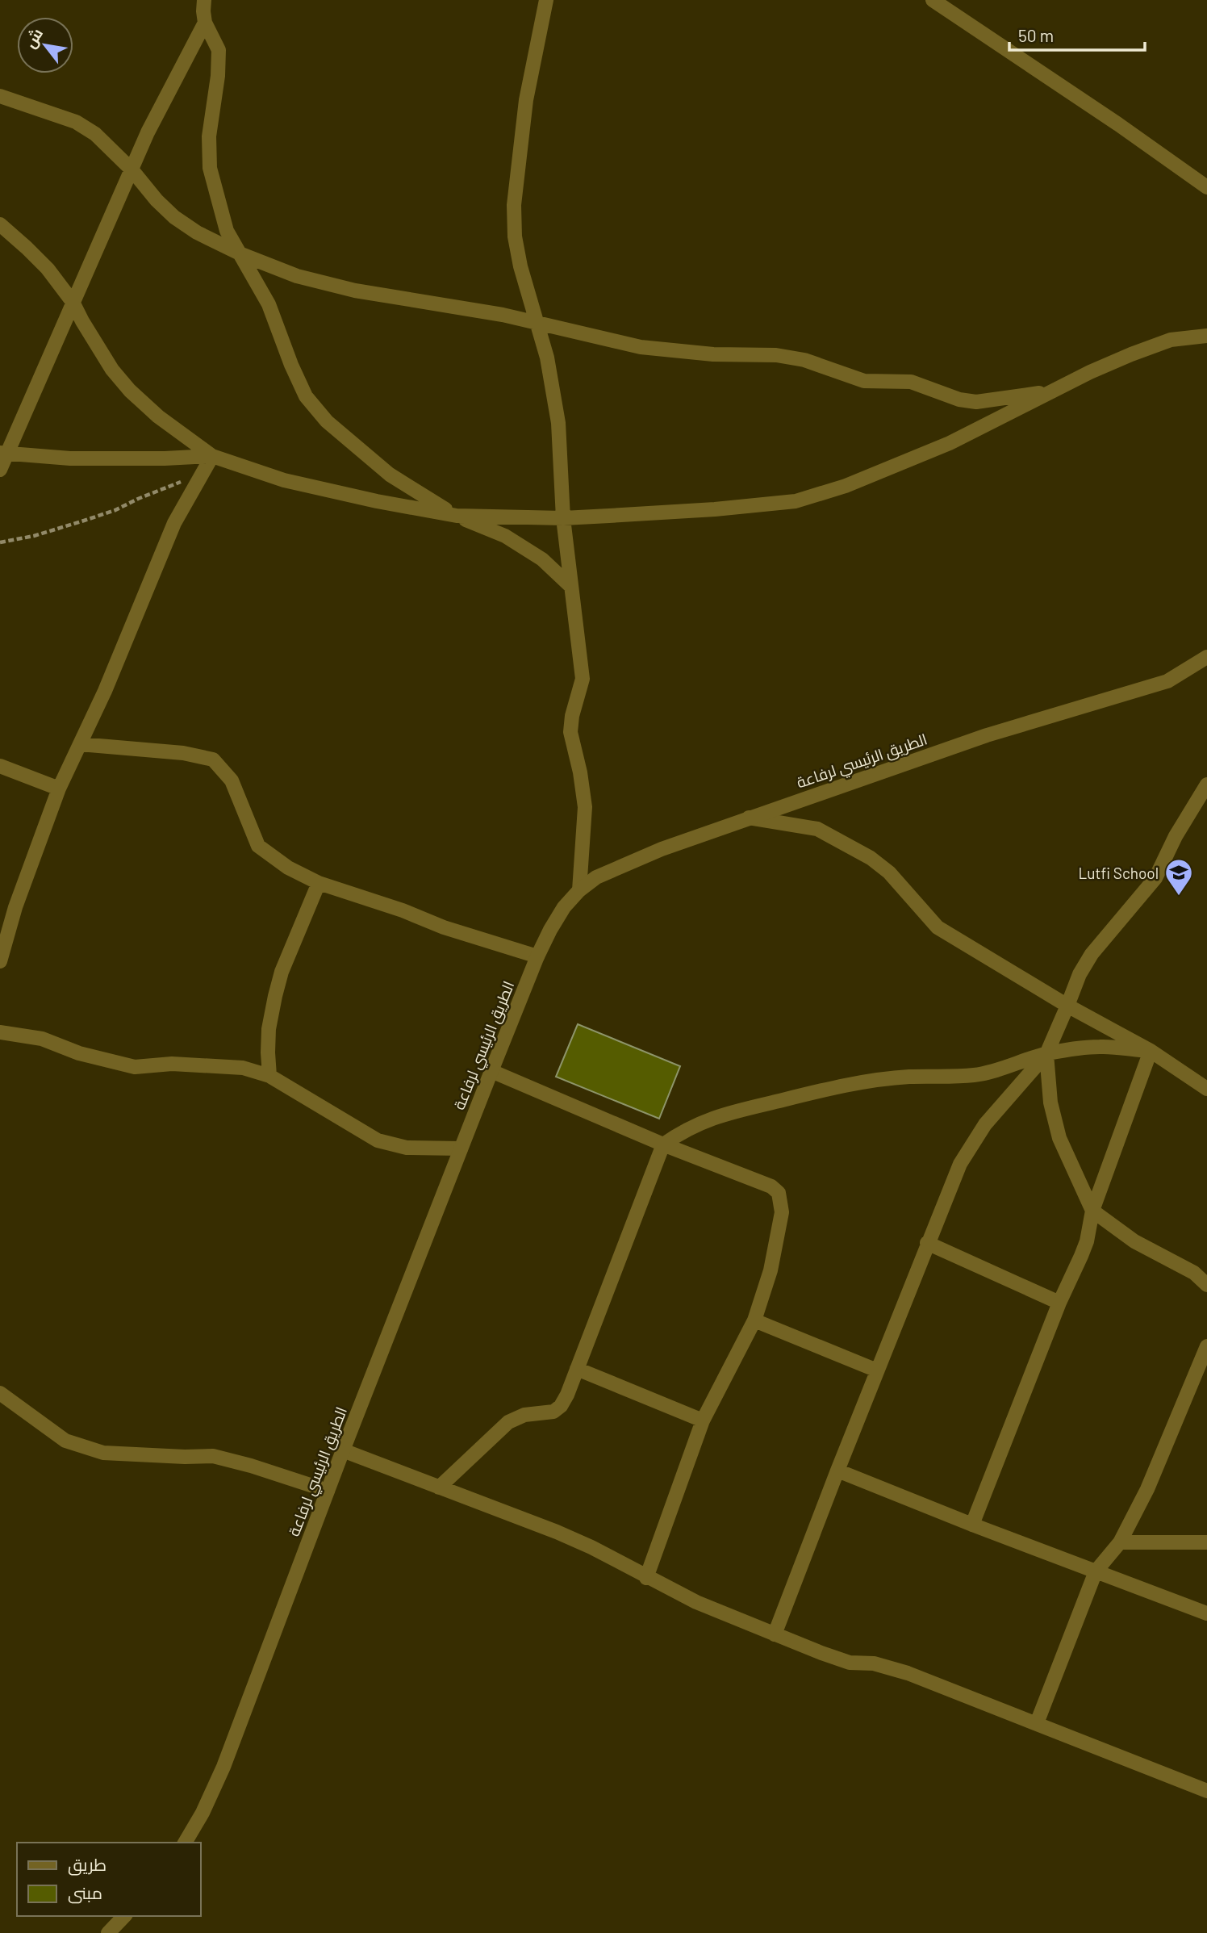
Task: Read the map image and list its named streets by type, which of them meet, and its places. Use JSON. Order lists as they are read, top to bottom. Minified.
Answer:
{"streets":{"street":["الطريق الرئيسي لرفاعة"]},"places":{"school or university":["Lutfi School"]},"legend":["طريق","مبنى"],"scale_bar":"50 m","north":"top left"}
